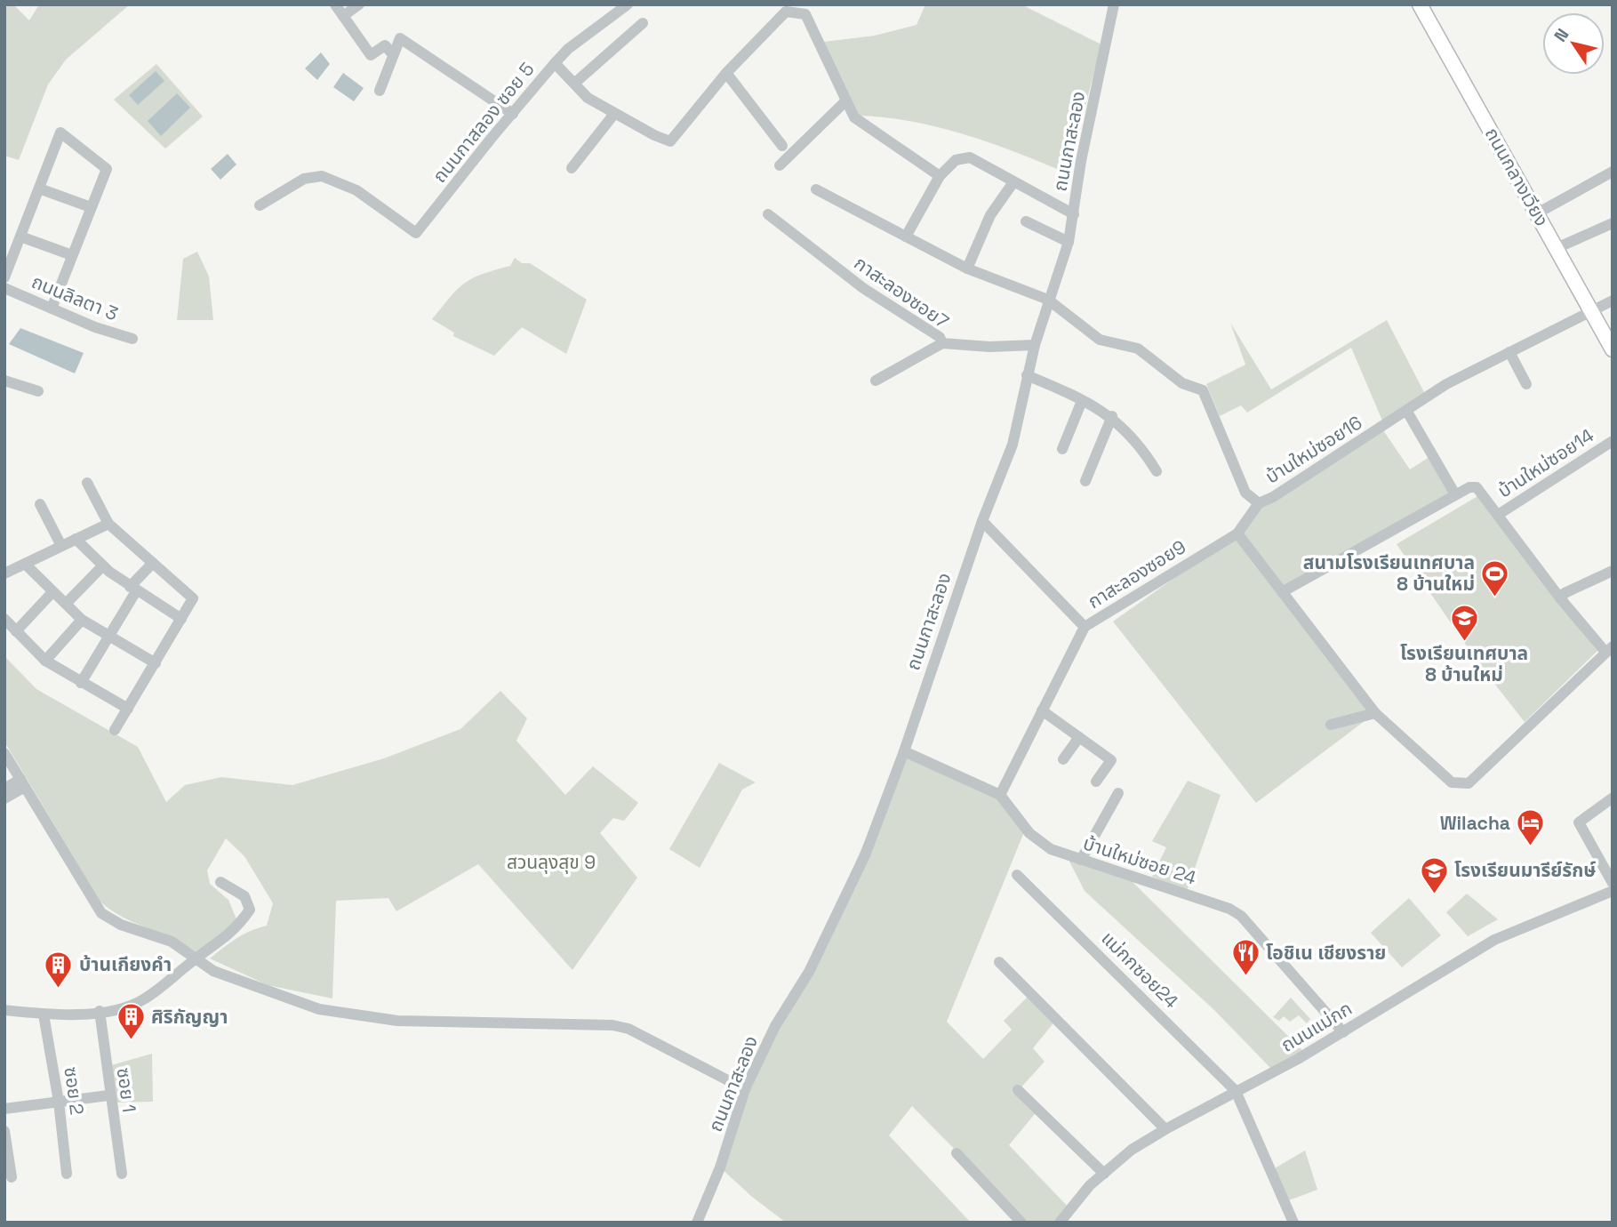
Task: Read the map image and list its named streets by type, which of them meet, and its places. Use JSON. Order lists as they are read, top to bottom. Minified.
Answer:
{"streets":{"main road":["ถนนกลางเวียง"],"street":["ถนนกาสลอง ซอย 5","ถนนกาสะลอง","กาสะลองซอย7","ถนนลิลตา 3","บ้านใหม่ซอย16","บ้านใหม่ซอย14","กาสะลองซอย9","บ้านใหม่ซอย 24","แม่กกซอย24","ถนนแม่กก","ซอย 1","ซอย 2"]},"crossings":[["ถนนกาสะลอง","กาสะลองซอย7"],["ถนนกาสะลอง","บ้านใหม่ซอย16"],["ถนนกาสะลอง","กาสะลองซอย9"],["ถนนกาสะลอง","บ้านใหม่ซอย 24"],["ถนนกลางเวียง","บ้านใหม่ซอย16"],["บ้านใหม่ซอย 24","ถนนแม่กก"],["แม่กกซอย24","ถนนแม่กก"]],"parks":["สวนลุงสุข 9"],"places":{"sports":["สนามโรงเรียนเทศบาล 8 บ้านใหม่"],"school or university":["โรงเรียนเทศบาล 8 บ้านใหม่","โรงเรียนมารีย์รักษ์"],"hotel":["Wilacha"],"restaurant":["โอชิเน เชียงราย"],"building":["บ้านเกียงคำ","ศิริกัญญา"]},"north":"top left"}
